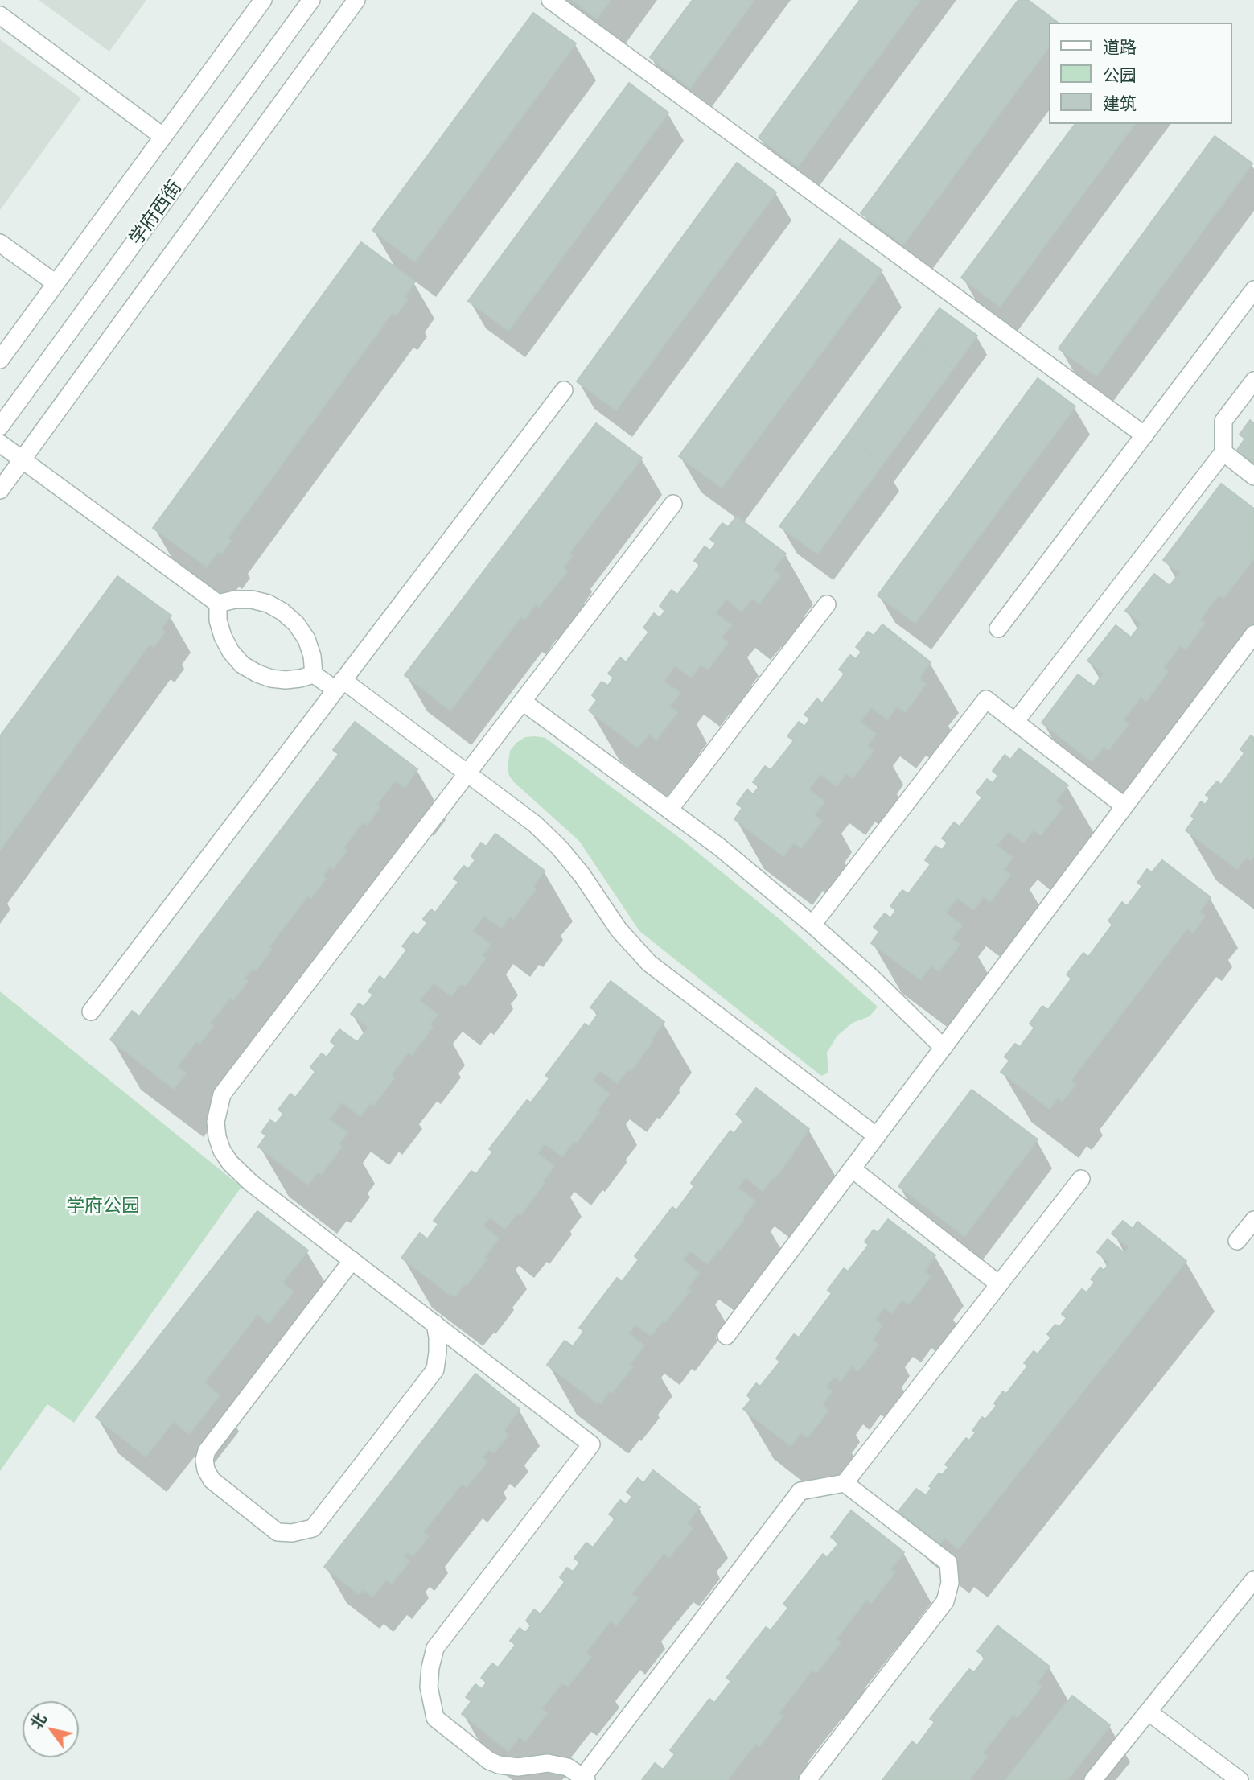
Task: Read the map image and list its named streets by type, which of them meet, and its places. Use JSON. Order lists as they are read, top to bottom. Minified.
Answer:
{"streets":{"street":["学府西街"]},"parks":["学府公园"],"legend":["道路","公园","建筑"],"north":"top left"}
